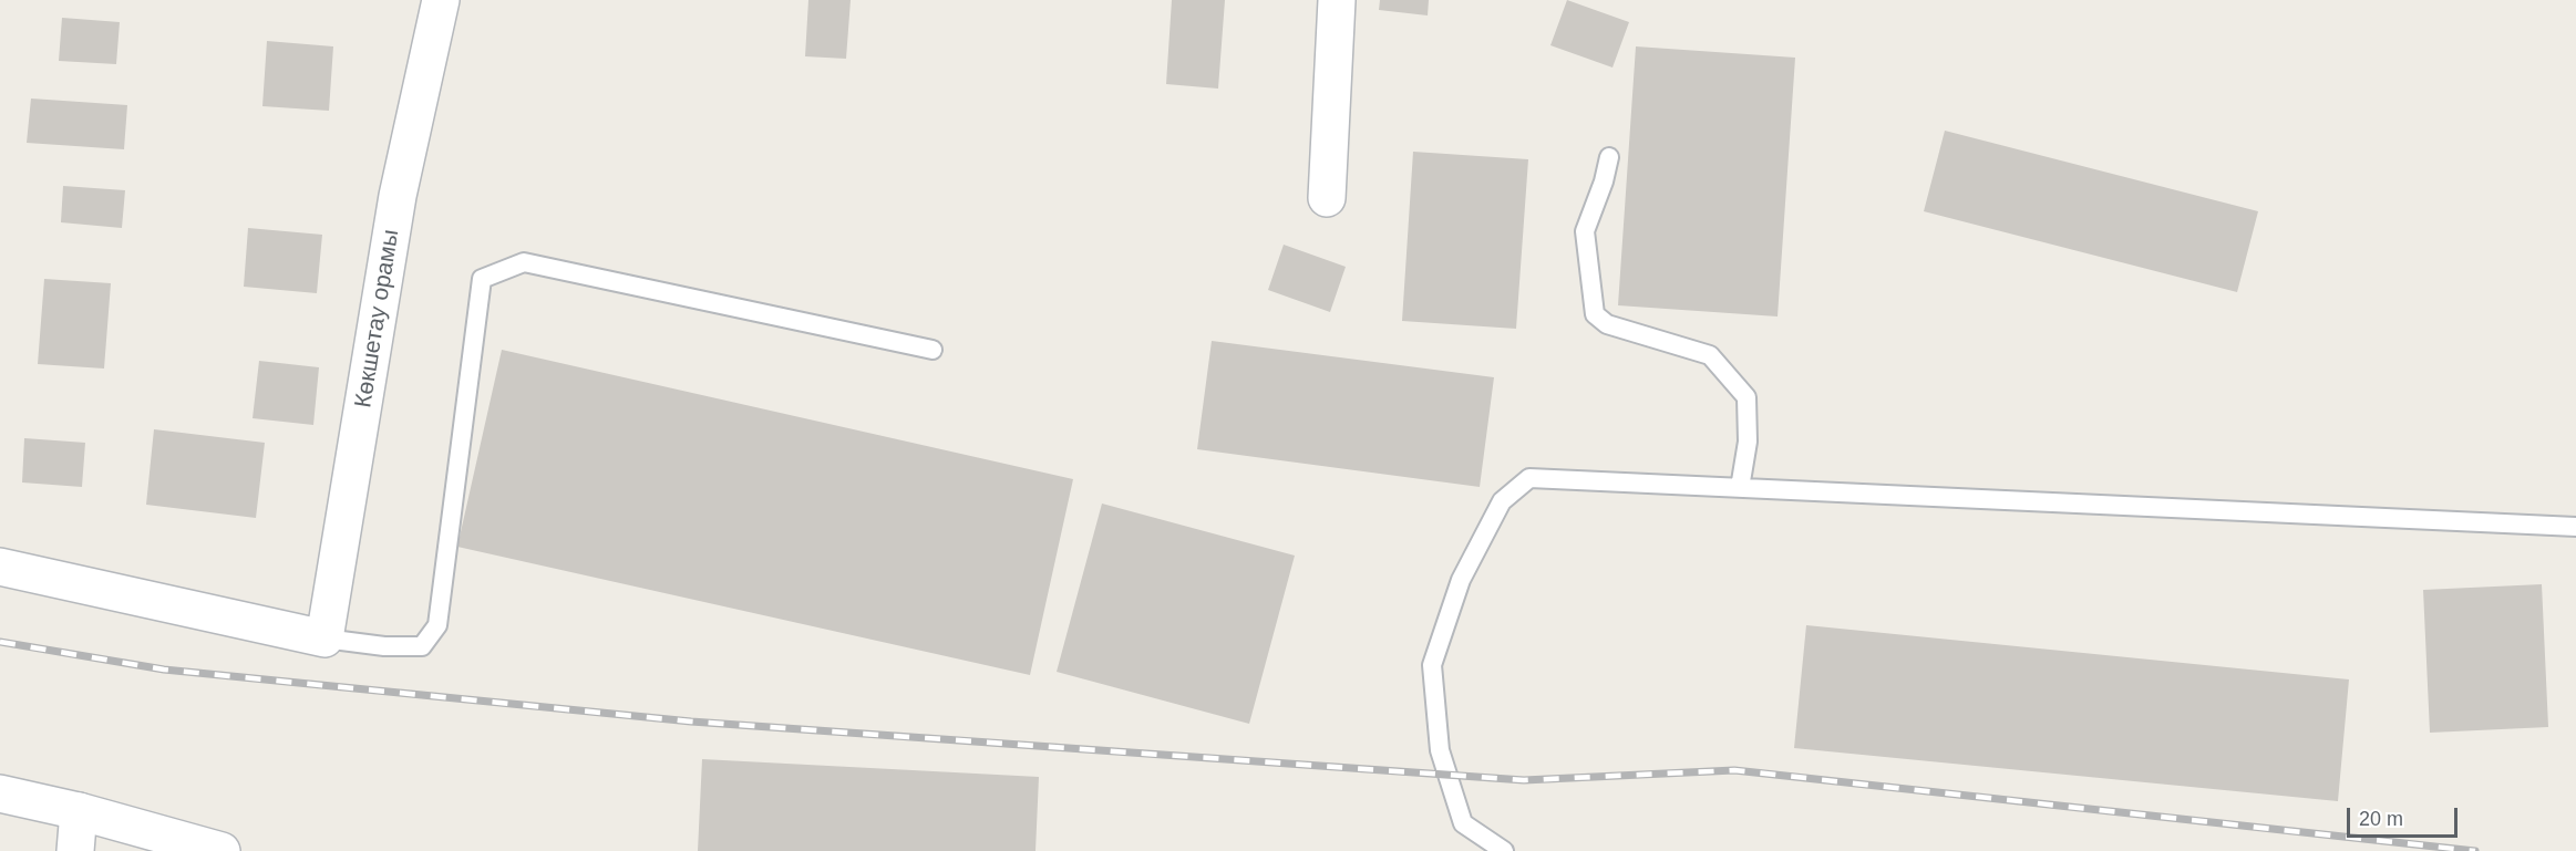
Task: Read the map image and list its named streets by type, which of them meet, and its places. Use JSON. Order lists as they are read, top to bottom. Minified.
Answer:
{"streets":{"street":["Көкшетау орамы"]},"scale_bar":"20 m"}
